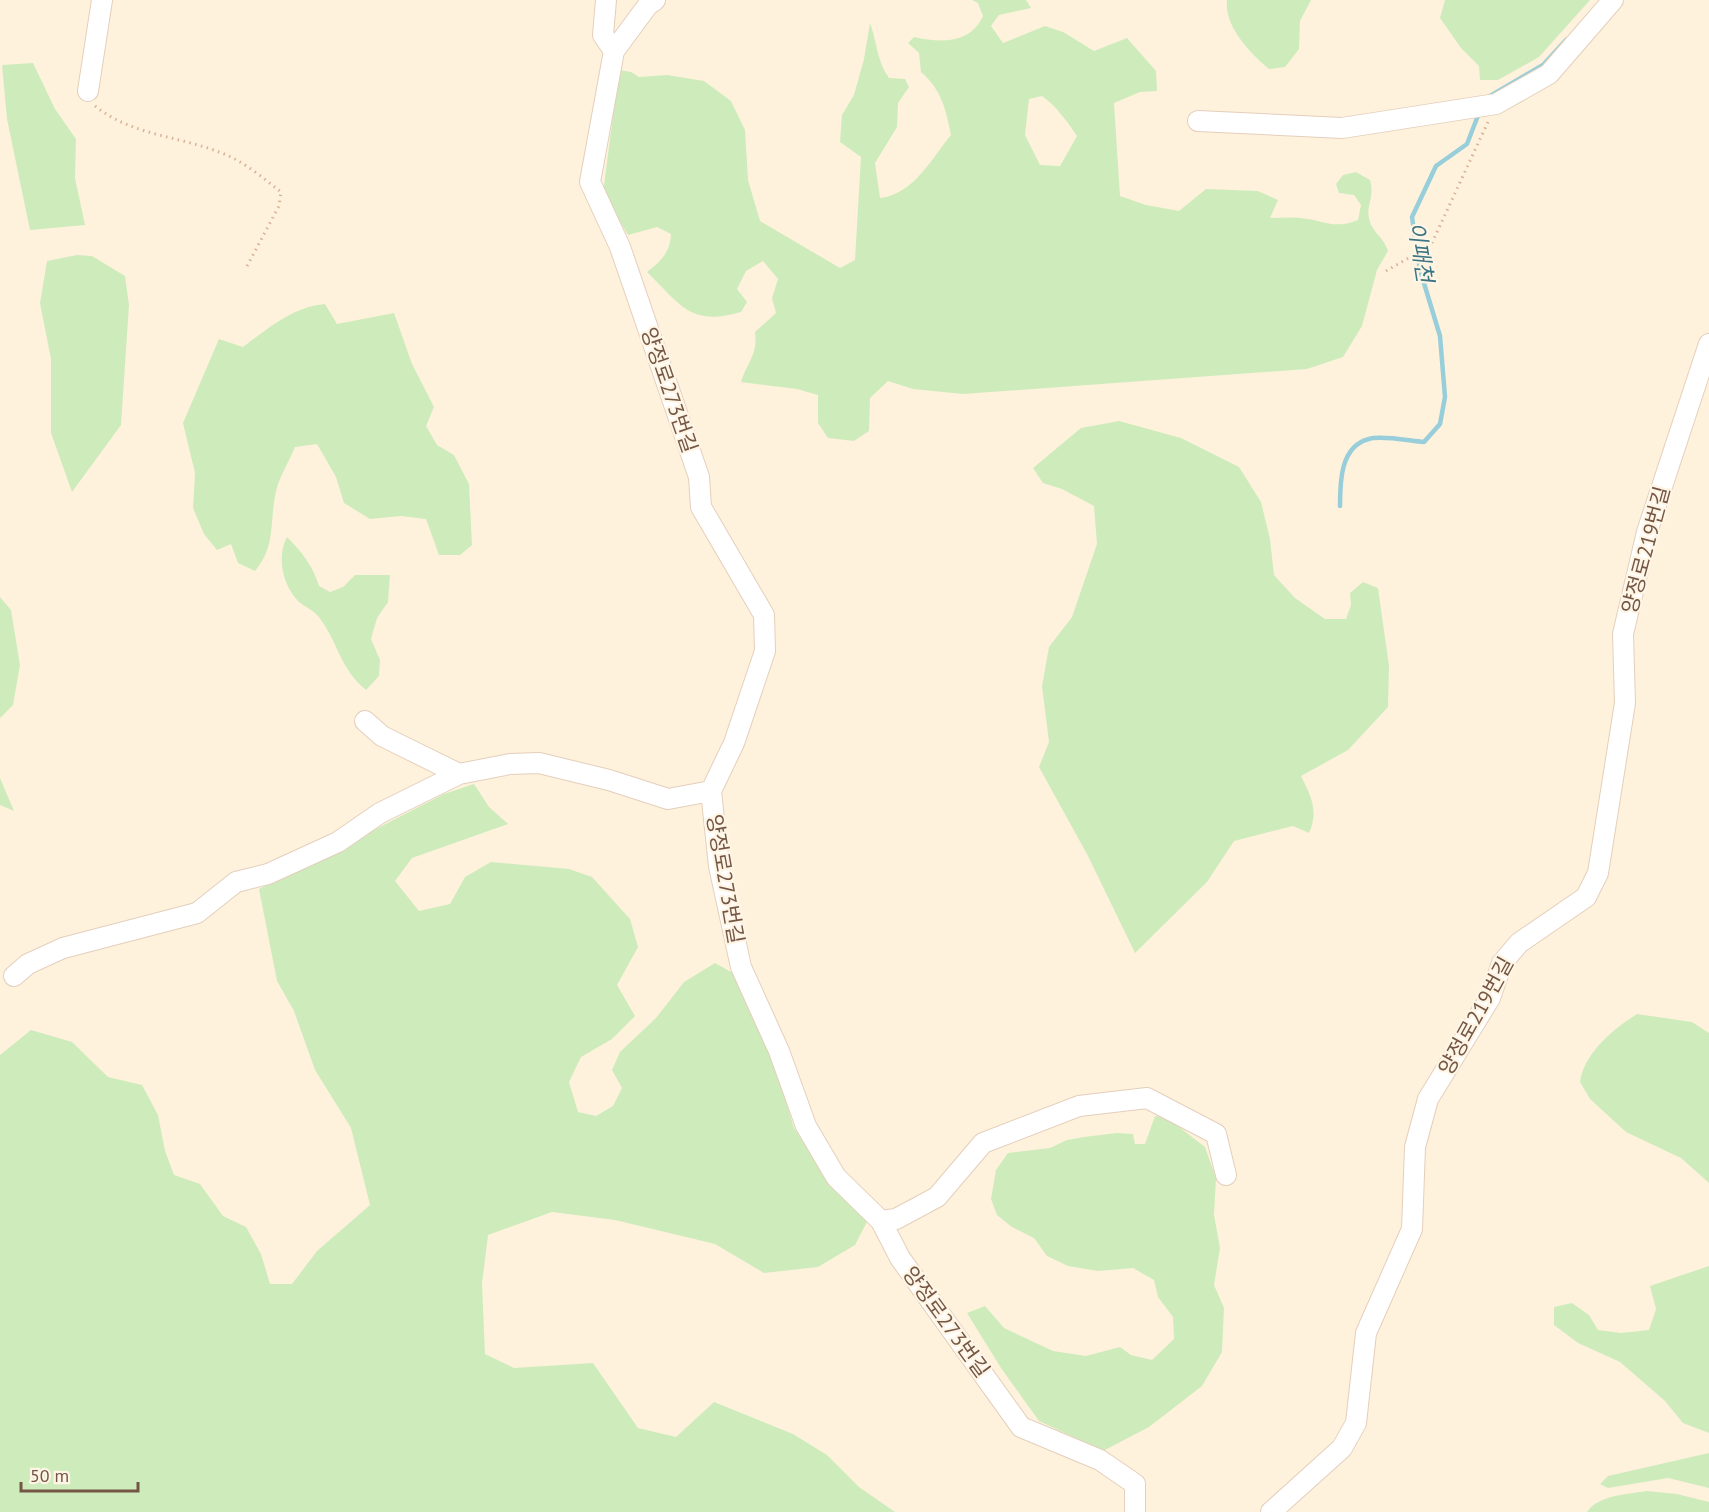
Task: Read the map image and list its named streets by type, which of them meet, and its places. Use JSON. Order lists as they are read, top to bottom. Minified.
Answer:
{"streets":{"street":["양정로273번길","양정로219번길"]},"water":["이패천"],"scale_bar":"50 m"}
